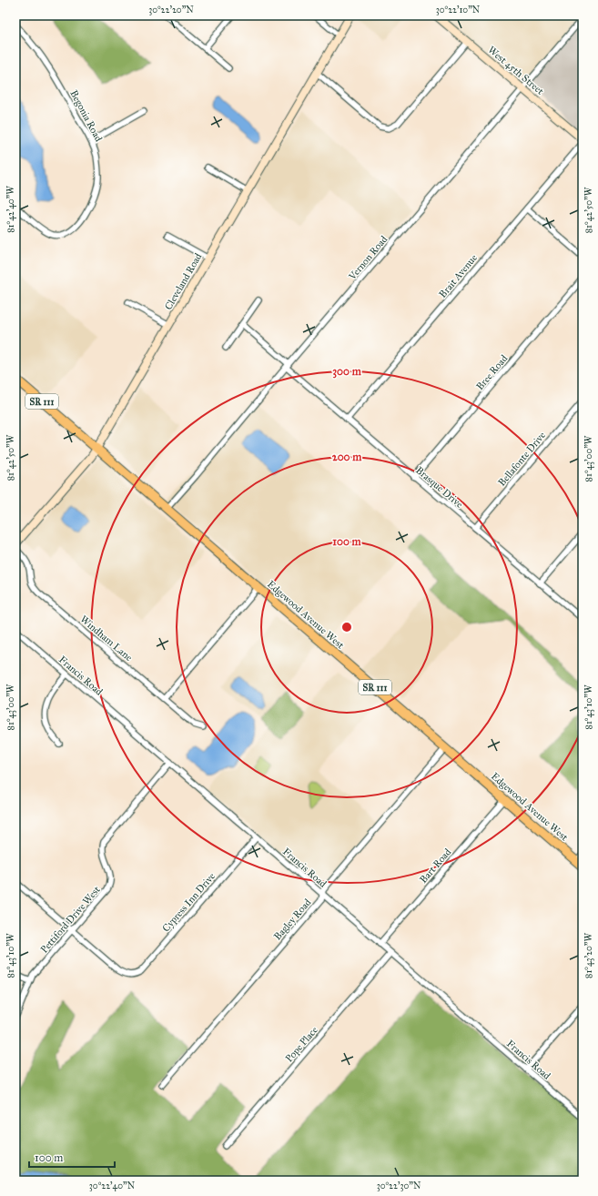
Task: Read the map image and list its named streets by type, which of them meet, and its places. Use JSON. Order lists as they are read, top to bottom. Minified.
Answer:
{"streets":{"main road":["SR 111","Edgewood Avenue West"],"street":["West 45th Street","Begonia Road","Vernon Road","Brait Avenue","Cleveland Road","Bree Road","Bellafonte Drive","Brasque Drive","Windham Lane","Francis Road","Bart Road","Cypress Inn Drive","Pettiford Drive West","Bagley Road","Pope Place"]},"crossings":[["West 45th Street","Vernon Road"],["Vernon Road","Brasque Drive"],["Vernon Road","Edgewood Avenue West"],["Brait Avenue","Brasque Drive"],["Cleveland Road","Edgewood Avenue West"],["Bree Road","Brasque Drive"],["Bellafonte Drive","Brasque Drive"],["Edgewood Avenue West","Bart Road"],["Edgewood Avenue West","Bagley Road"],["Francis Road","Bart Road"],["Francis Road","Cypress Inn Drive"],["Francis Road","Pettiford Drive West"],["Francis Road","Bagley Road"],["Francis Road","Pope Place"],["Cypress Inn Drive","Pettiford Drive West"]],"scale_bar":"100 m","coordinates":["30°22'20\"N","30°22'10\"N","81°42'40\"W","81°42'50\"W","81°43'00\"W","81°43'10\"W","81°43'20\"W","30°22'40\"N","30°22'30\"N"],"rings":["300 m","200 m","100 m"]}
